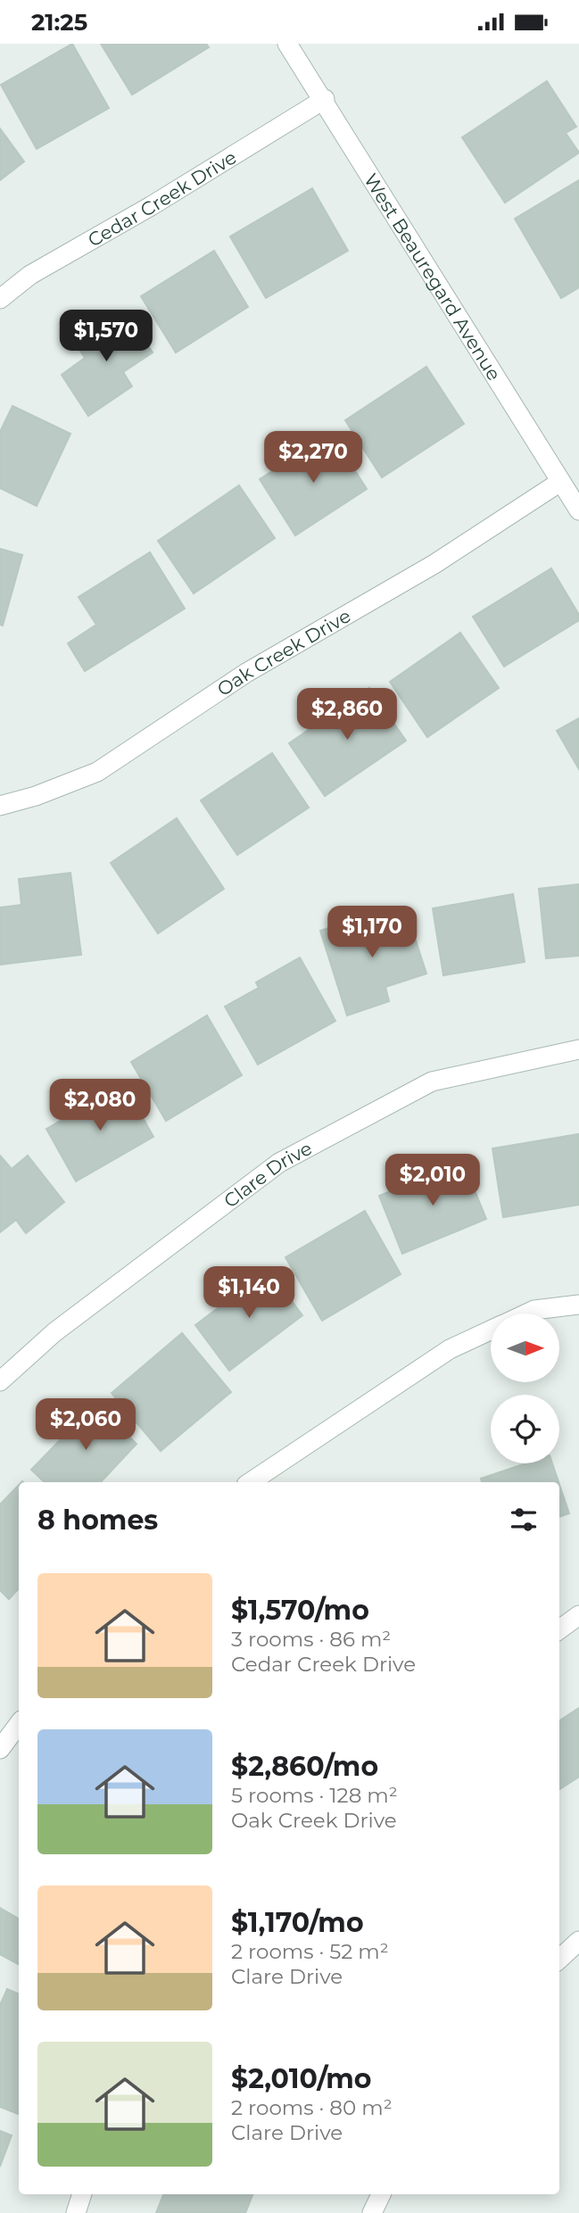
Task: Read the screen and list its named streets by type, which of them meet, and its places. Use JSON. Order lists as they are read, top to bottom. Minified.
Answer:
{"streets":{"street":["Cedar Creek Drive","West Beauregard Avenue","Oak Creek Drive","Clare Drive"]},"crossings":[["Cedar Creek Drive","West Beauregard Avenue"],["West Beauregard Avenue","Oak Creek Drive"]],"north":"right","page":{"status":"21:25","price":["$1,570","$2,270","$2,860","$1,170","$2,080","$2,010","$1,140","$2,060"],"heading":"8 homes","list":[{"name":"$1,570/mo","note":"3 rooms · 86 m² · Cedar Creek Drive"},{"name":"$2,860/mo","note":"5 rooms · 128 m² · Oak Creek Drive"},{"name":"$1,170/mo","note":"2 rooms · 52 m² · Clare Drive"},{"name":"$2,010/mo","note":"2 rooms · 80 m² · Clare Drive"}]}}
